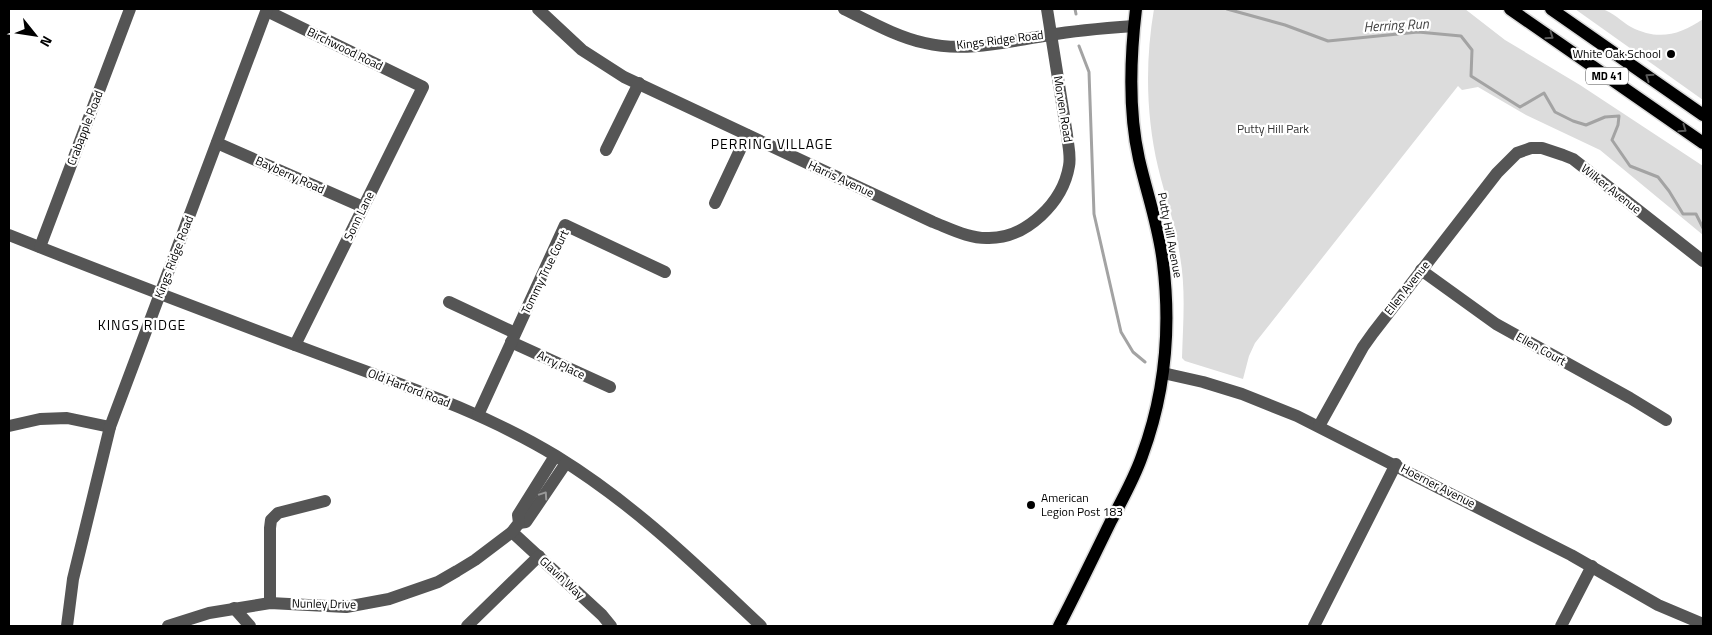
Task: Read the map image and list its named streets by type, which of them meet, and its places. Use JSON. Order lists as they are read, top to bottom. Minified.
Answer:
{"streets":{"main road":["MD 41","Putty Hill Avenue"],"street":["Kings Ridge Road","Birchwood Road","Morven Road","Crabapple Road","Bayberry Road","Harris Avenue","Wilker Avenue","Sonn Lane","Tommy True Court","Ellen Avenue","Ellen Court","Arry Place","Old Harford Road","Hoerner Avenue","Glavin Way","Nunley Drive"]},"crossings":[["Kings Ridge Road","Birchwood Road"],["Kings Ridge Road","Morven Road"],["Kings Ridge Road","Bayberry Road"],["Kings Ridge Road","Putty Hill Avenue"],["Kings Ridge Road","Old Harford Road"],["Birchwood Road","Sonn Lane"],["Morven Road","Harris Avenue"],["Crabapple Road","Old Harford Road"],["Bayberry Road","Sonn Lane"],["Wilker Avenue","Ellen Avenue"],["Sonn Lane","Old Harford Road"],["Putty Hill Avenue","Hoerner Avenue"],["Tommy True Court","Arry Place"],["Tommy True Court","Old Harford Road"],["Ellen Avenue","Ellen Court"],["Ellen Avenue","Hoerner Avenue"],["Old Harford Road","Nunley Drive"],["Glavin Way","Nunley Drive"]],"districts":["PERRING VILLAGE","KINGS RIDGE"],"water":["Herring Run"],"parks":["Putty Hill Park"],"places":["White Oak School","American Legion Post 183"],"north":"bottom right"}
